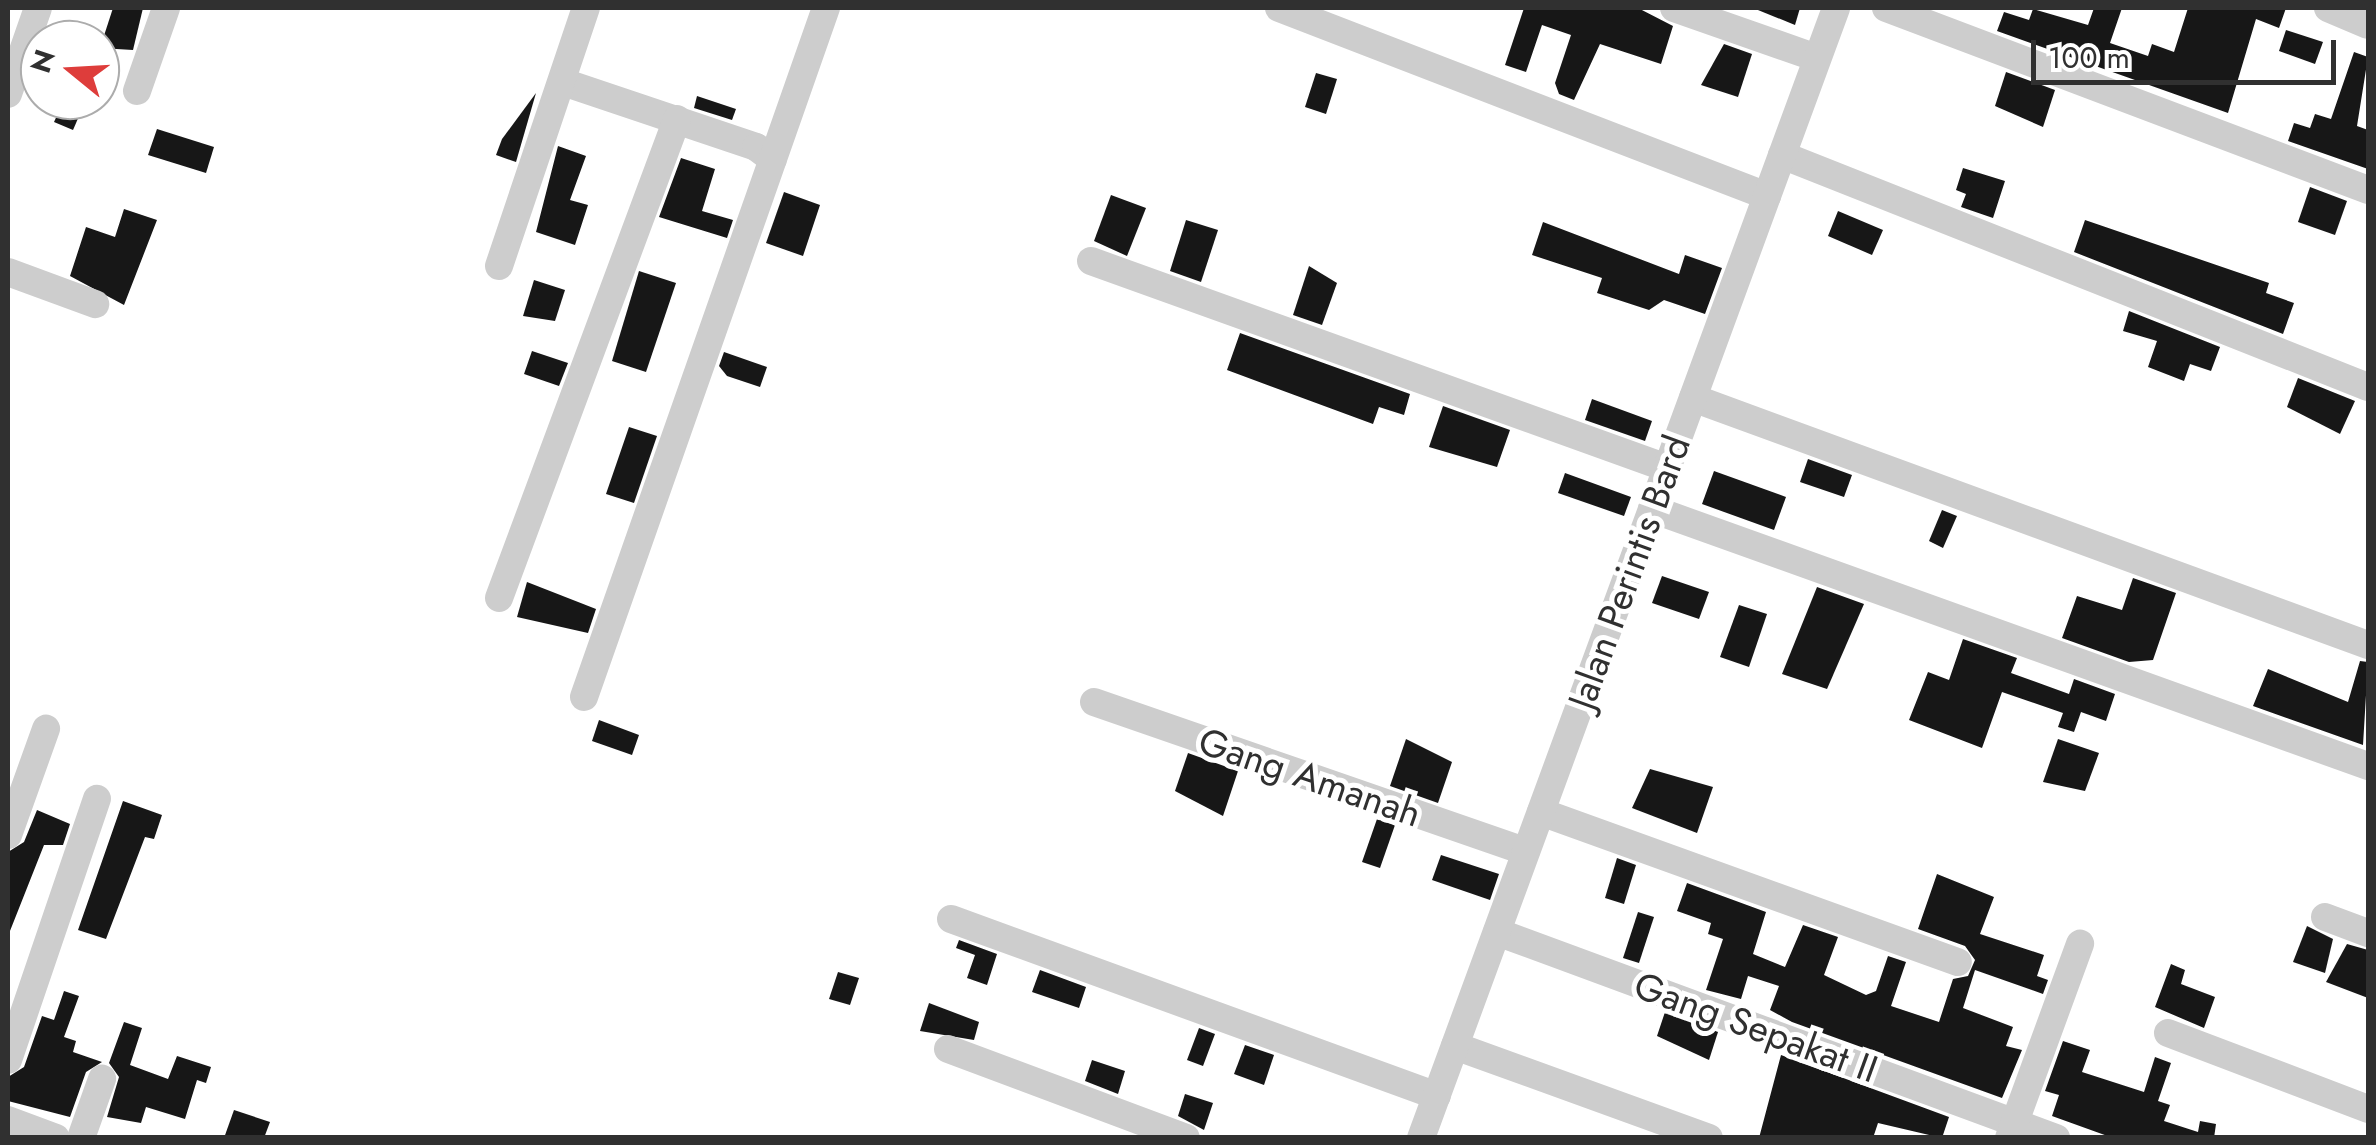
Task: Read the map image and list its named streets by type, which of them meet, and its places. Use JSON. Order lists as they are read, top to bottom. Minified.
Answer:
{"streets":{"street":["Jalan Perintis Bard","Gang Amanah","Gang Sepakat II"]},"crossings":[["Jalan Perintis Bard","Gang Amanah"],["Jalan Perintis Bard","Gang Sepakat II"]],"scale_bar":"100 m","north":"left"}
